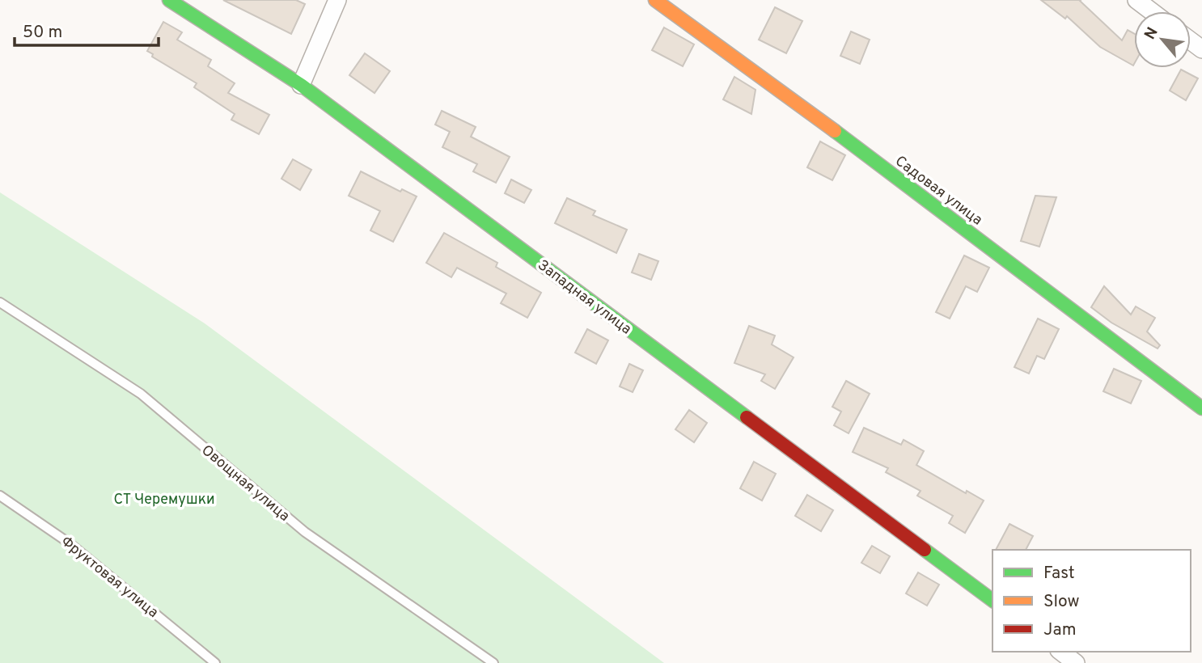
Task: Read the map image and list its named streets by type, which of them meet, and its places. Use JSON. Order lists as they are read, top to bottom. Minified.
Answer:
{"streets":{"street":["Садовая улица","Западная улица"],"lane":["Овощная улица","Фруктовая улица"]},"parks":["СТ Черемушки"],"legend":["Fast","Slow","Jam"],"scale_bar":"50 m","north":"top left"}
